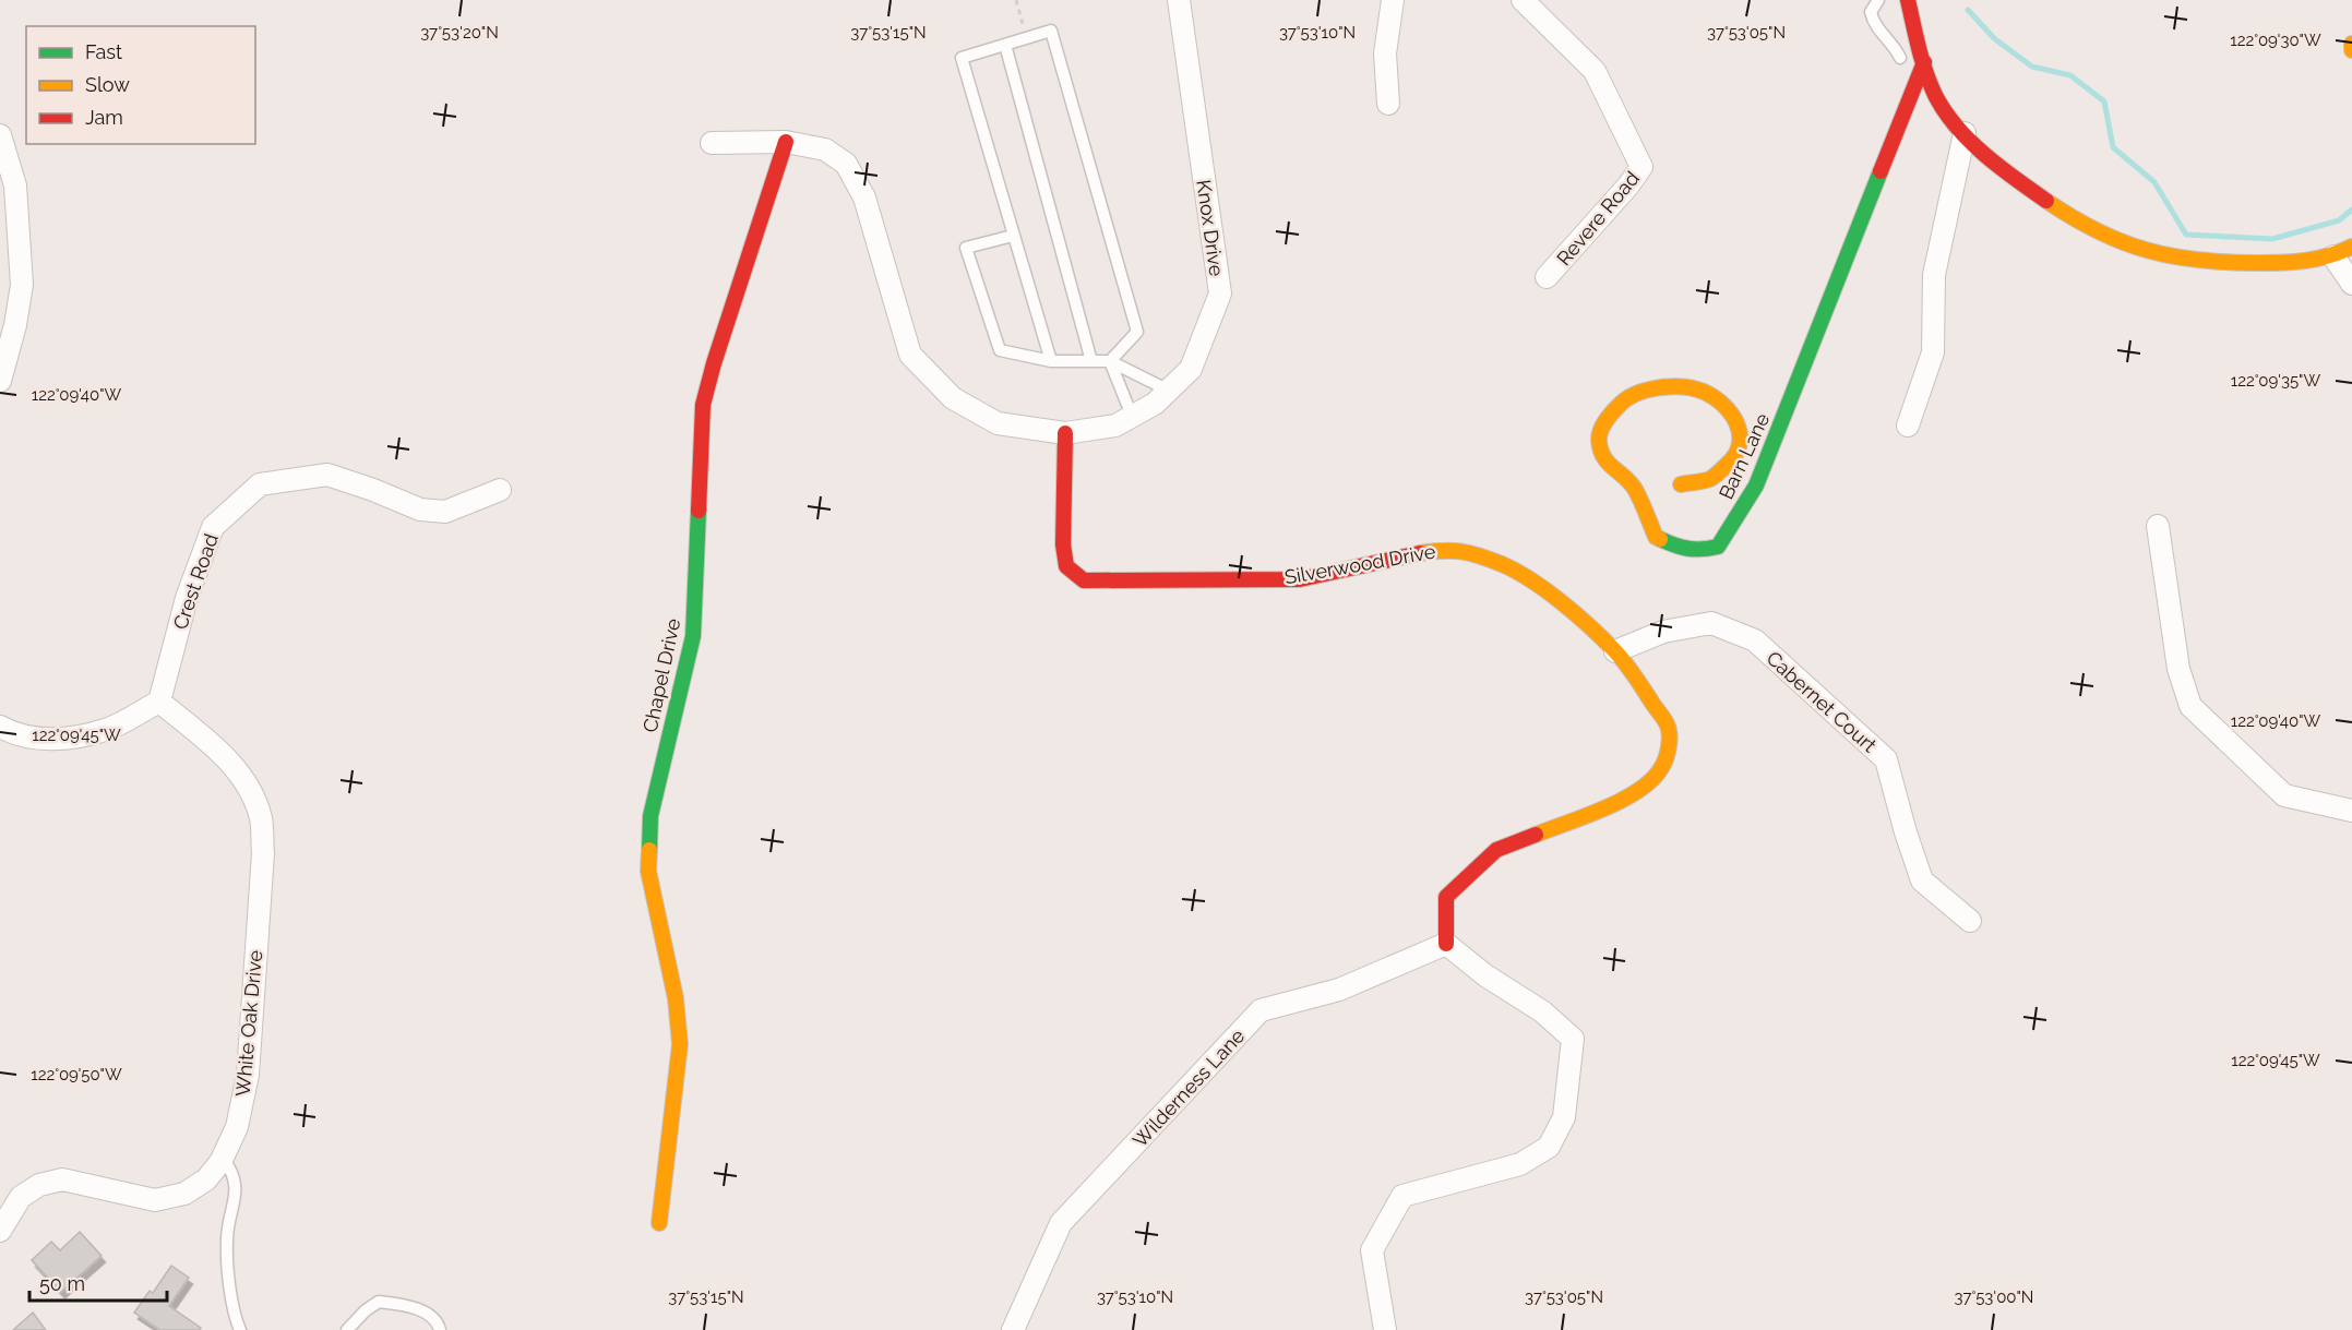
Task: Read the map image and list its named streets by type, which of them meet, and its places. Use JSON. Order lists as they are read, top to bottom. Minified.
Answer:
{"streets":{"street":["Revere Road","Knox Drive","Barn Lane","Silverwood Drive","Crest Road","Chapel Drive","Cabernet Court","White Oak Drive","Wilderness Lane"]},"crossings":[["Knox Drive","Silverwood Drive"],["Knox Drive","Chapel Drive"],["Silverwood Drive","Cabernet Court"],["Silverwood Drive","Wilderness Lane"],["Crest Road","White Oak Drive"]],"legend":["Fast","Slow","Jam"],"scale_bar":"50 m","coordinates":["37°53'20\"N","37°53'15\"N","37°53'10\"N","37°53'05\"N","122°09'30\"W","122°09'35\"W","122°09'40\"W","122°09'45\"W","122°09'50\"W","37°53'00\"N"]}
